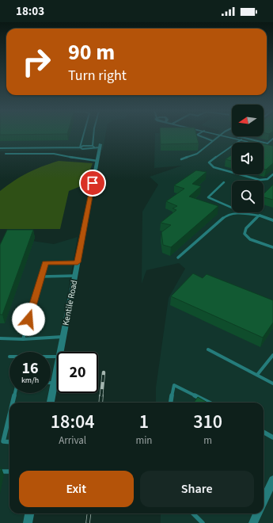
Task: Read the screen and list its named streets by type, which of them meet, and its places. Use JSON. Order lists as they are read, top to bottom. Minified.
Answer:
{"streets":{"street":["Kentile Road"]},"north":"left","page":{"status":"18:03","turn":["90 m","Turn right"],"speed":"16 km/h","limit":"20","eta":["18:04","Arrival","1","min","310","m"],"buttons":["Exit","Share"]}}
